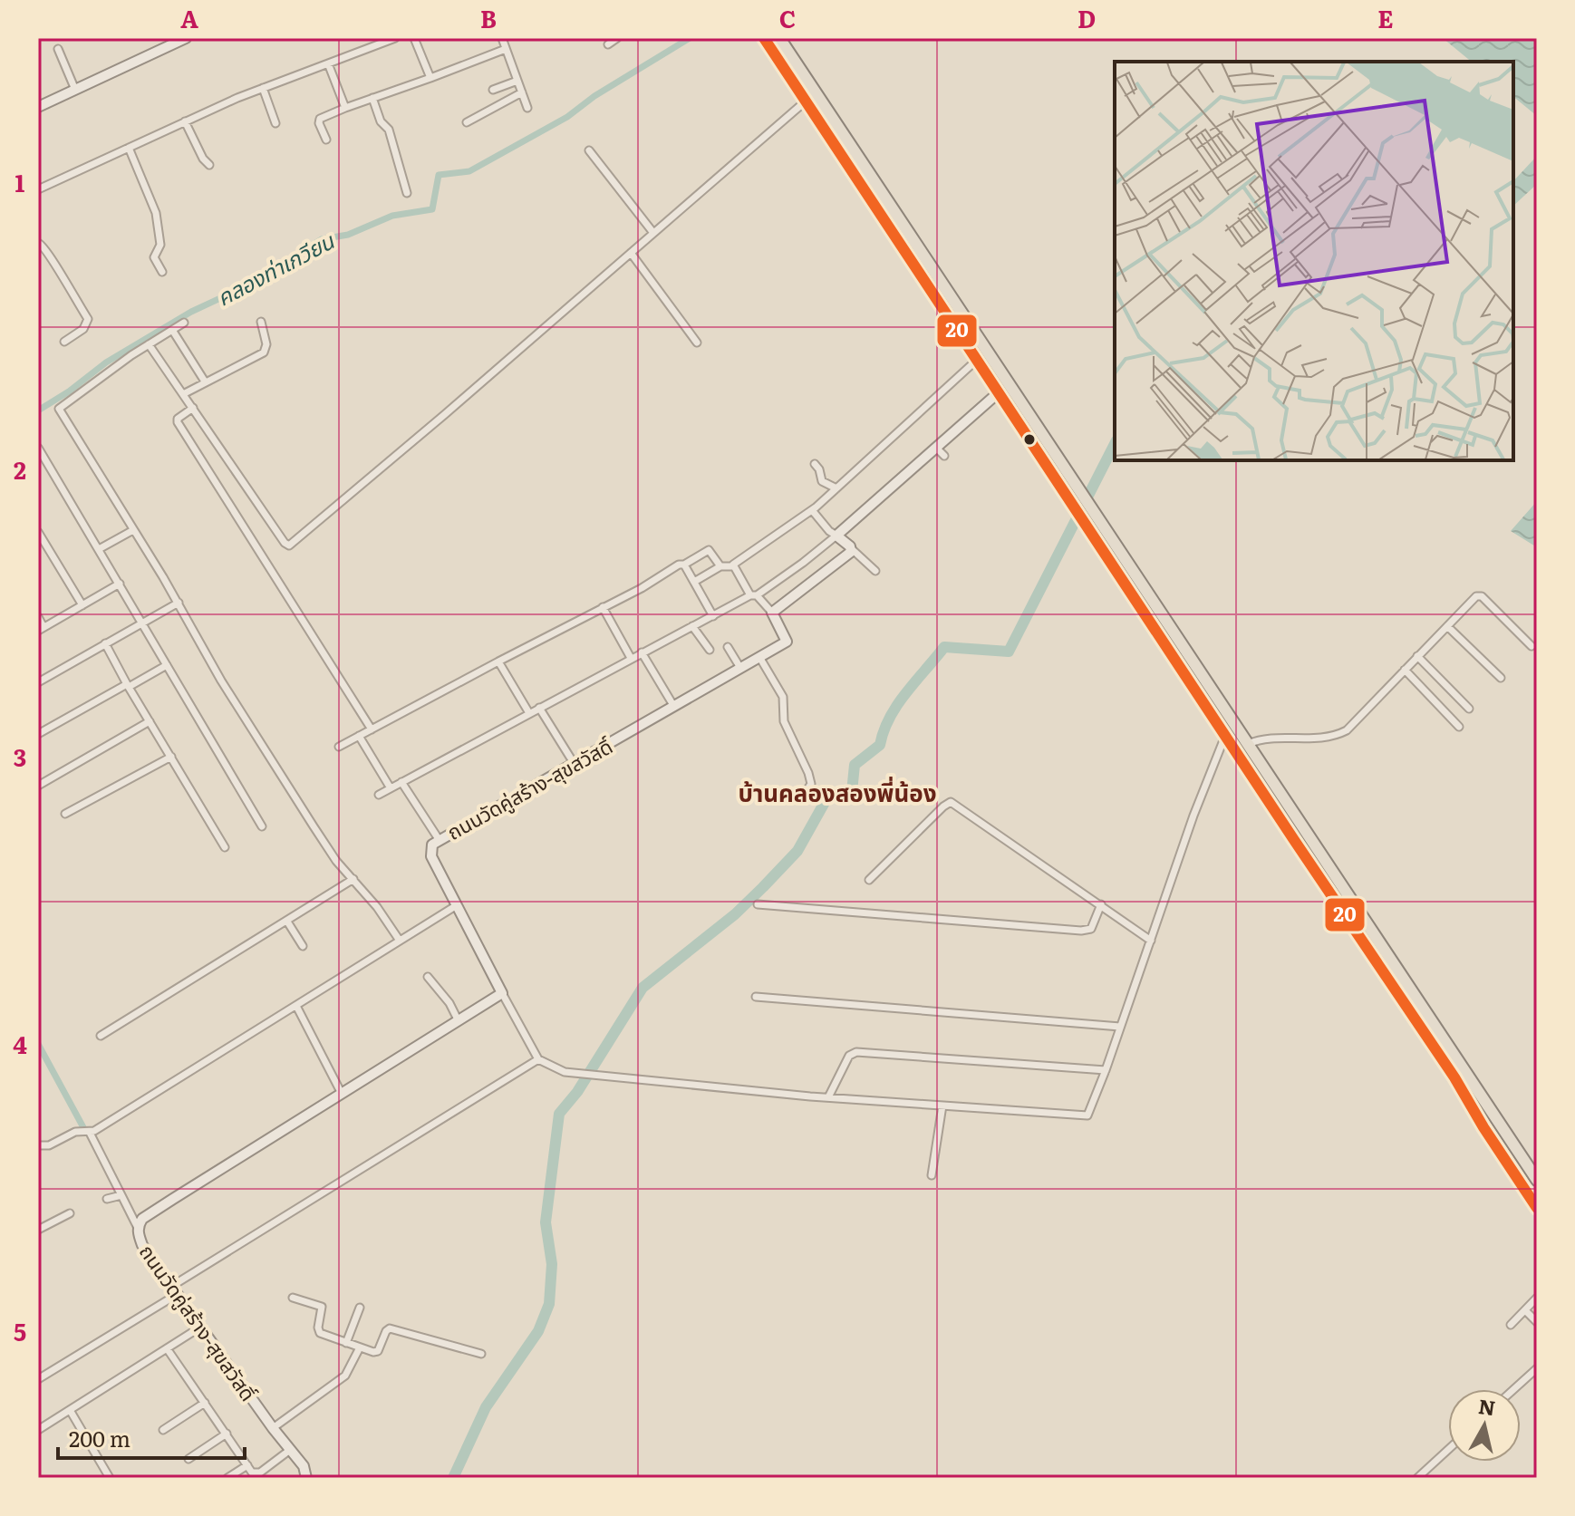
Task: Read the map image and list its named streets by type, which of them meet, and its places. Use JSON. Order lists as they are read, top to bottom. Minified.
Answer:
{"streets":{"street":["ถนนวัดคู่สร้าง-สุขสวัสดิ์"]},"districts":["บ้านคลองสองพี่น้อง"],"water":["คลองท่าเกวียน"],"lines":["transit line 20"],"scale_bar":"200 m","north":"top","grid":{"columns":["A","B","C","D","E"],"rows":["1","2","3","4","5"]}}
